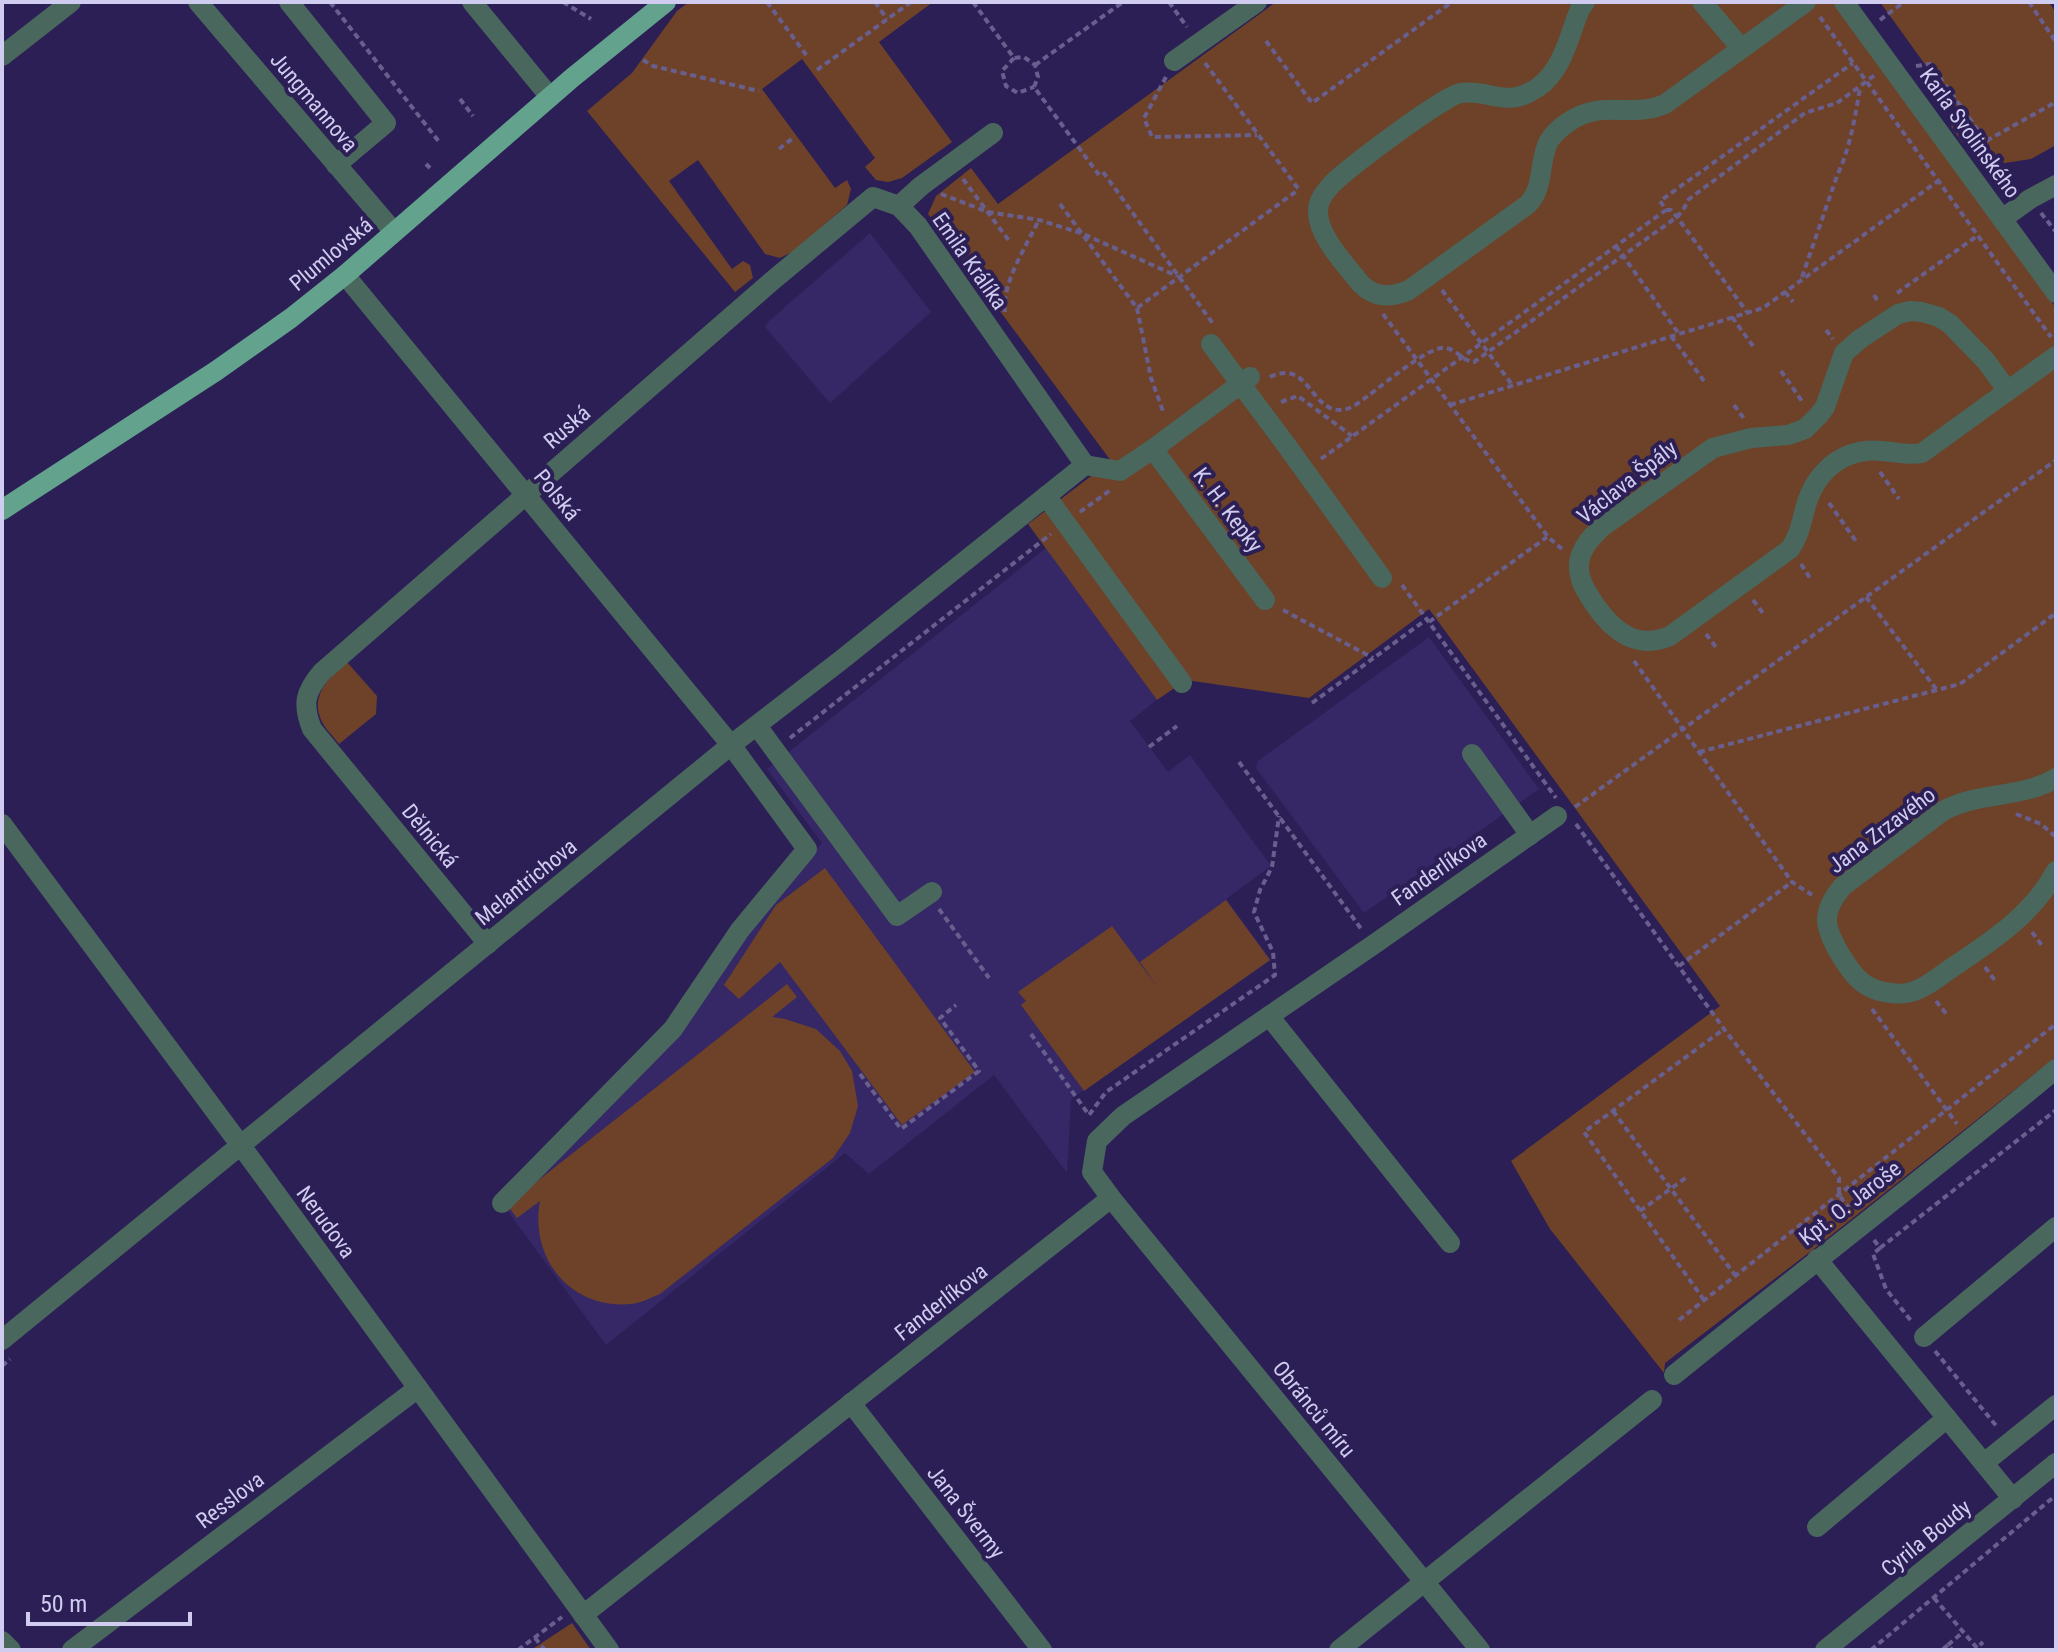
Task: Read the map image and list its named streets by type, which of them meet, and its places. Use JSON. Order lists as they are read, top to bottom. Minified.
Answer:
{"streets":{"main road":["Plumlovská"],"street":["Jungmannova","Karla Svolinského","Emila Králíka","Ruská","Václava Špály","Polská","K. H. Kepky","Jana Zrzavého","Dělnická","Fanderlíkova","Melantrichova","Kpt. O. Jaroše","Nerudova","Obránců míru","Resslova","Jana Švermy","Cyrila Boudy"]},"crossings":[["Jungmannova","Plumlovská"],["Plumlovská","Polská"],["Emila Králíka","Ruská"],["Emila Králíka","Melantrichova"],["Ruská","Polská"],["Ruská","Dělnická"],["Polská","Melantrichova"],["Dělnická","Melantrichova"],["Fanderlíkova","Nerudova"],["Fanderlíkova","Obránců míru"],["Fanderlíkova","Jana Švermy"],["Melantrichova","Nerudova"],["Nerudova","Resslova"]],"scale_bar":"50 m"}
